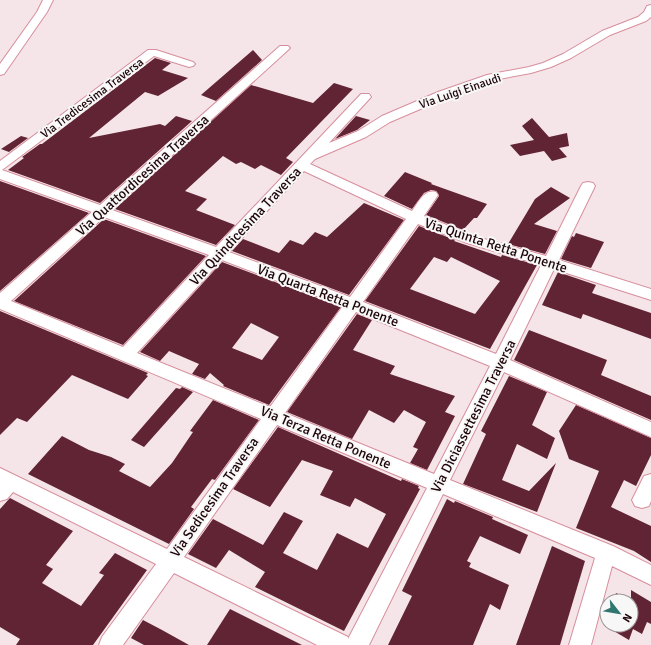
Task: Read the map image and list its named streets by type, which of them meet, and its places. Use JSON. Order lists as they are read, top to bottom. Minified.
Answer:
{"streets":{"street":["Via Luigi Einaudi","Via Tredicesima Traversa","Via Quattordicesima Traversa","Via Quindicesima Traversa","Via Quinta Retta Ponente","Via Quarta Retta Ponente","Via Diciassettesima Traversa","Via Terza Retta Ponente","Via Sedicesima Traversa"]},"crossings":[["Via Luigi Einaudi","Via Quindicesima Traversa"],["Via Luigi Einaudi","Via Quinta Retta Ponente"],["Via Quattordicesima Traversa","Via Quarta Retta Ponente"],["Via Quattordicesima Traversa","Via Terza Retta Ponente"],["Via Quindicesima Traversa","Via Quinta Retta Ponente"],["Via Quindicesima Traversa","Via Quarta Retta Ponente"],["Via Quindicesima Traversa","Via Terza Retta Ponente"],["Via Quinta Retta Ponente","Via Diciassettesima Traversa"],["Via Quinta Retta Ponente","Via Sedicesima Traversa"],["Via Quarta Retta Ponente","Via Diciassettesima Traversa"],["Via Quarta Retta Ponente","Via Sedicesima Traversa"],["Via Diciassettesima Traversa","Via Terza Retta Ponente"],["Via Terza Retta Ponente","Via Sedicesima Traversa"]],"north":"bottom right"}
